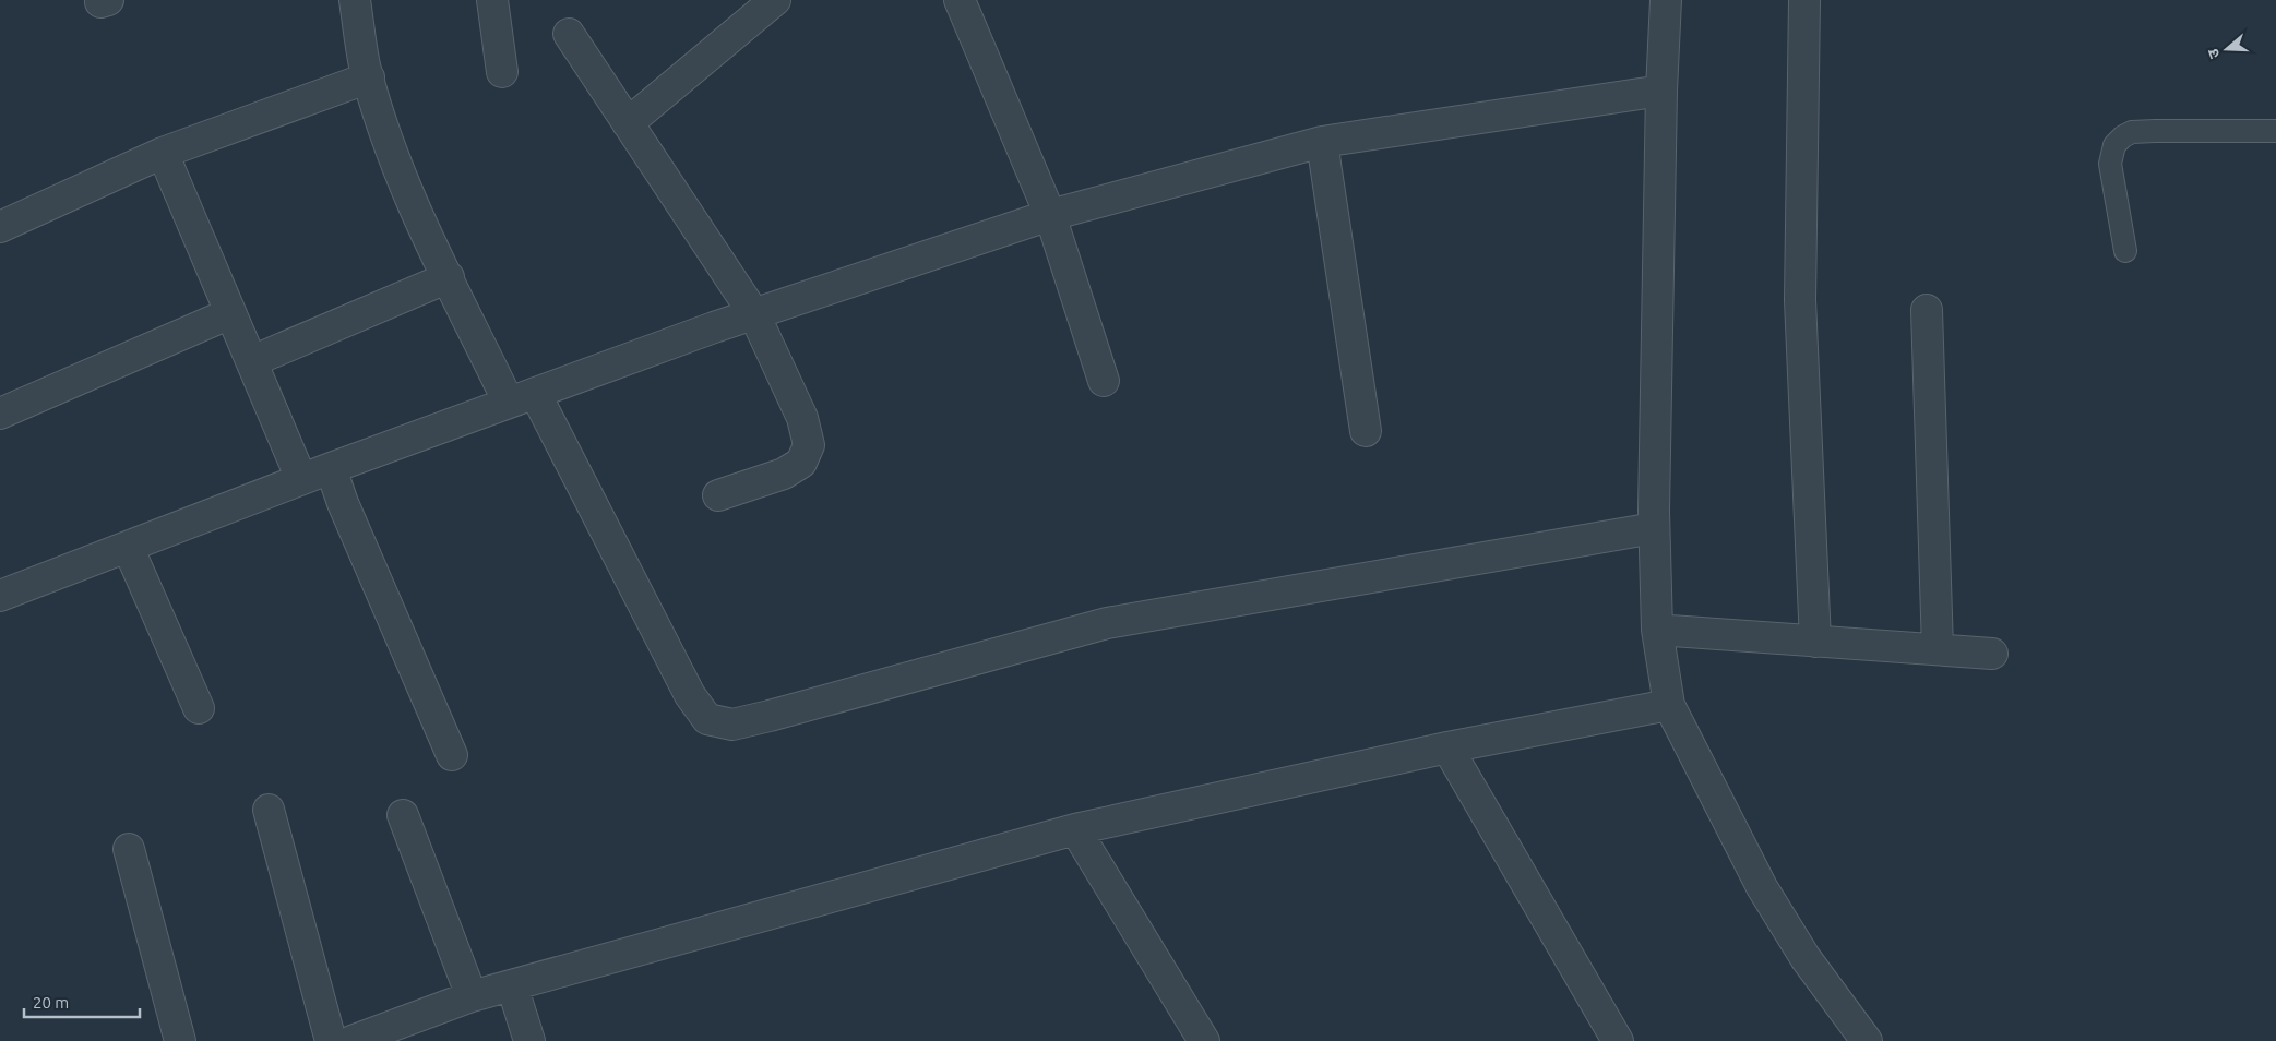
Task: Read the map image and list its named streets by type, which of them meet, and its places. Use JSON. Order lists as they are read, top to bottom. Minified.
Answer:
{"scale_bar":"20 m","north":"left"}
